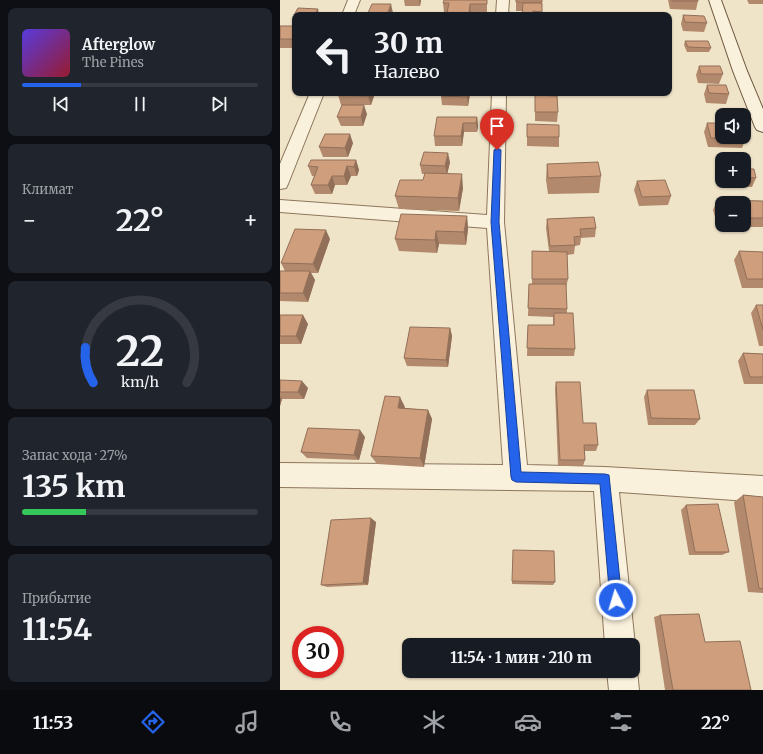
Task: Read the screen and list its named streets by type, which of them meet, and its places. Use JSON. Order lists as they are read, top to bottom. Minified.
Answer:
{"page":{"turn":["30 m","Налево"],"song":["Afterglow","The Pines"],"map_buttons":["+","−"],"tile":["Климат",["Запас хода · 27%","135 km"],["Прибытие","11:54"]],"heat":["−","22°","+"],"limit":"30","trip":"11:54 · 1 мин · 210 m","tabs":["11:53","22°"],"gauge":["22","km/h"]}}
